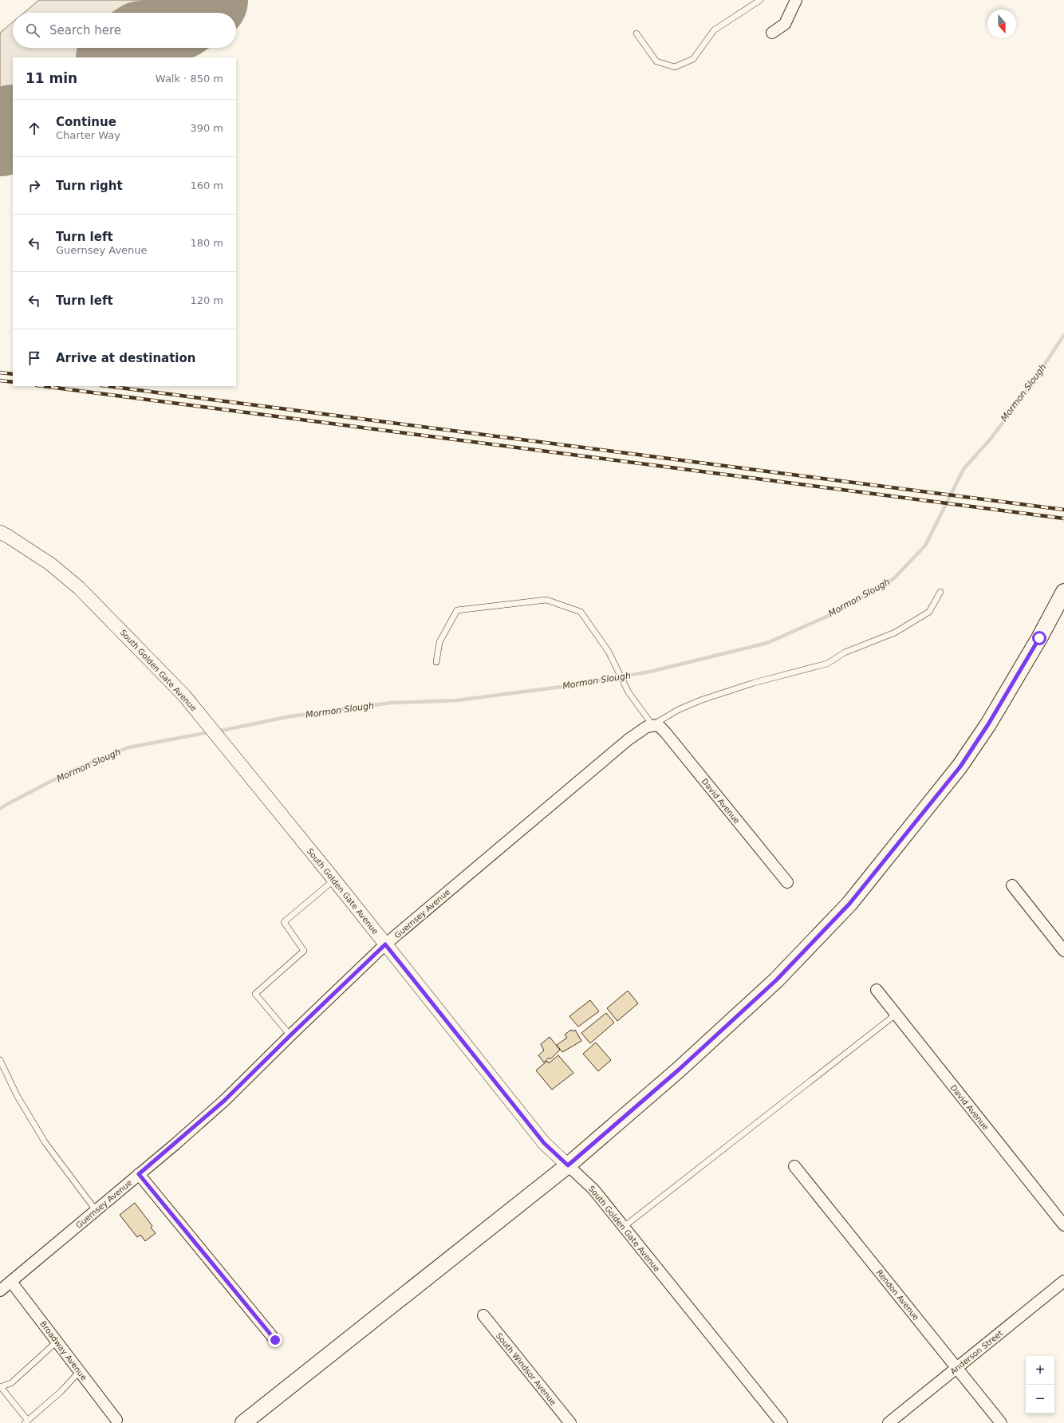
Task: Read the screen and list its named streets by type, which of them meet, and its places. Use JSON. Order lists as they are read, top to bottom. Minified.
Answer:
{"streets":{"street":["South Golden Gate Avenue","David Avenue","Guernsey Avenue","Rendon Avenue","Broadway Avenue","Anderson Street","South Windsor Avenue"]},"crossings":[["South Golden Gate Avenue","Guernsey Avenue"],["David Avenue","Guernsey Avenue"],["Guernsey Avenue","Broadway Avenue"],["Rendon Avenue","Anderson Street"]],"water":["Mormon Slough"],"north":"bottom","page":{"search":"Search here","heading":["11 min","Walk · 850 m"],"list":[["Continue","Charter Way","390 m"],["Turn right","160 m"],["Turn left","Guernsey Avenue","180 m"],["Turn left","120 m"],"Arrive at destination"],"map_buttons":["+","−"]}}
